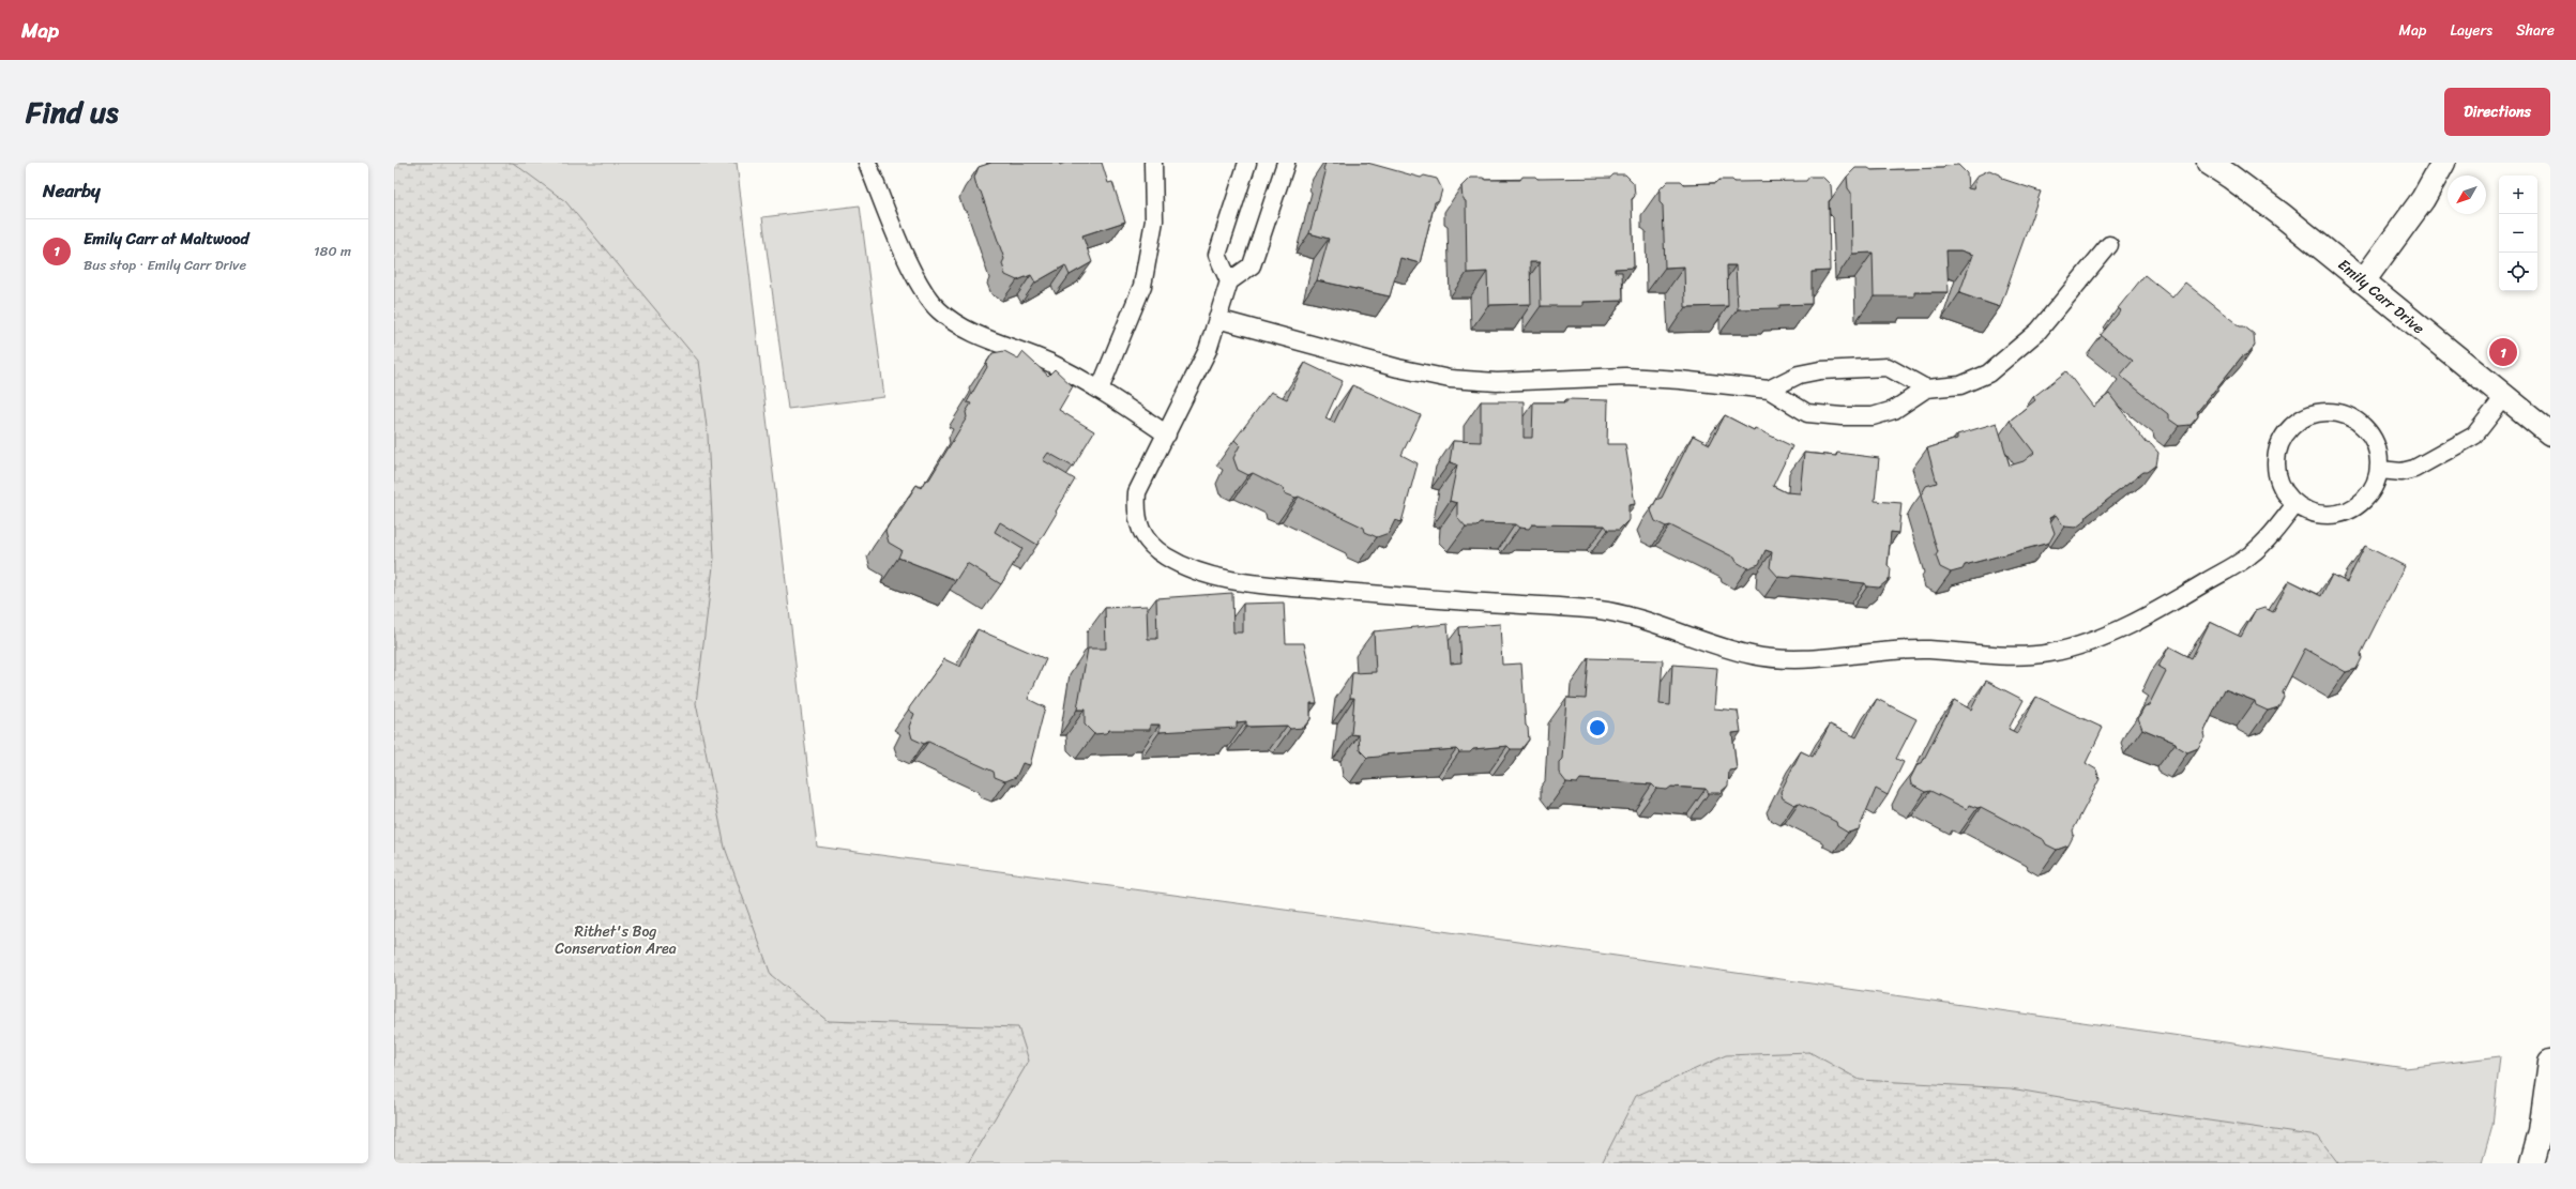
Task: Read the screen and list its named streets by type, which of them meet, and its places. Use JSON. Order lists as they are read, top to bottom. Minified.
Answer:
{"streets":{"street":["Emily Carr Drive"]},"parks":["Rithet's Bog Conservation Area"],"north":"bottom left","page":{"header":"Map","nav":["Map","Layers","Share"],"title":"Find us","buttons":"Directions","heading":"Nearby","map_buttons":["+","−"],"list":[{"mark":"1","name":"Emily Carr at Maltwood","note":"Bus stop · Emily Carr Drive","value":"180 m"}],"pins":"1"}}
